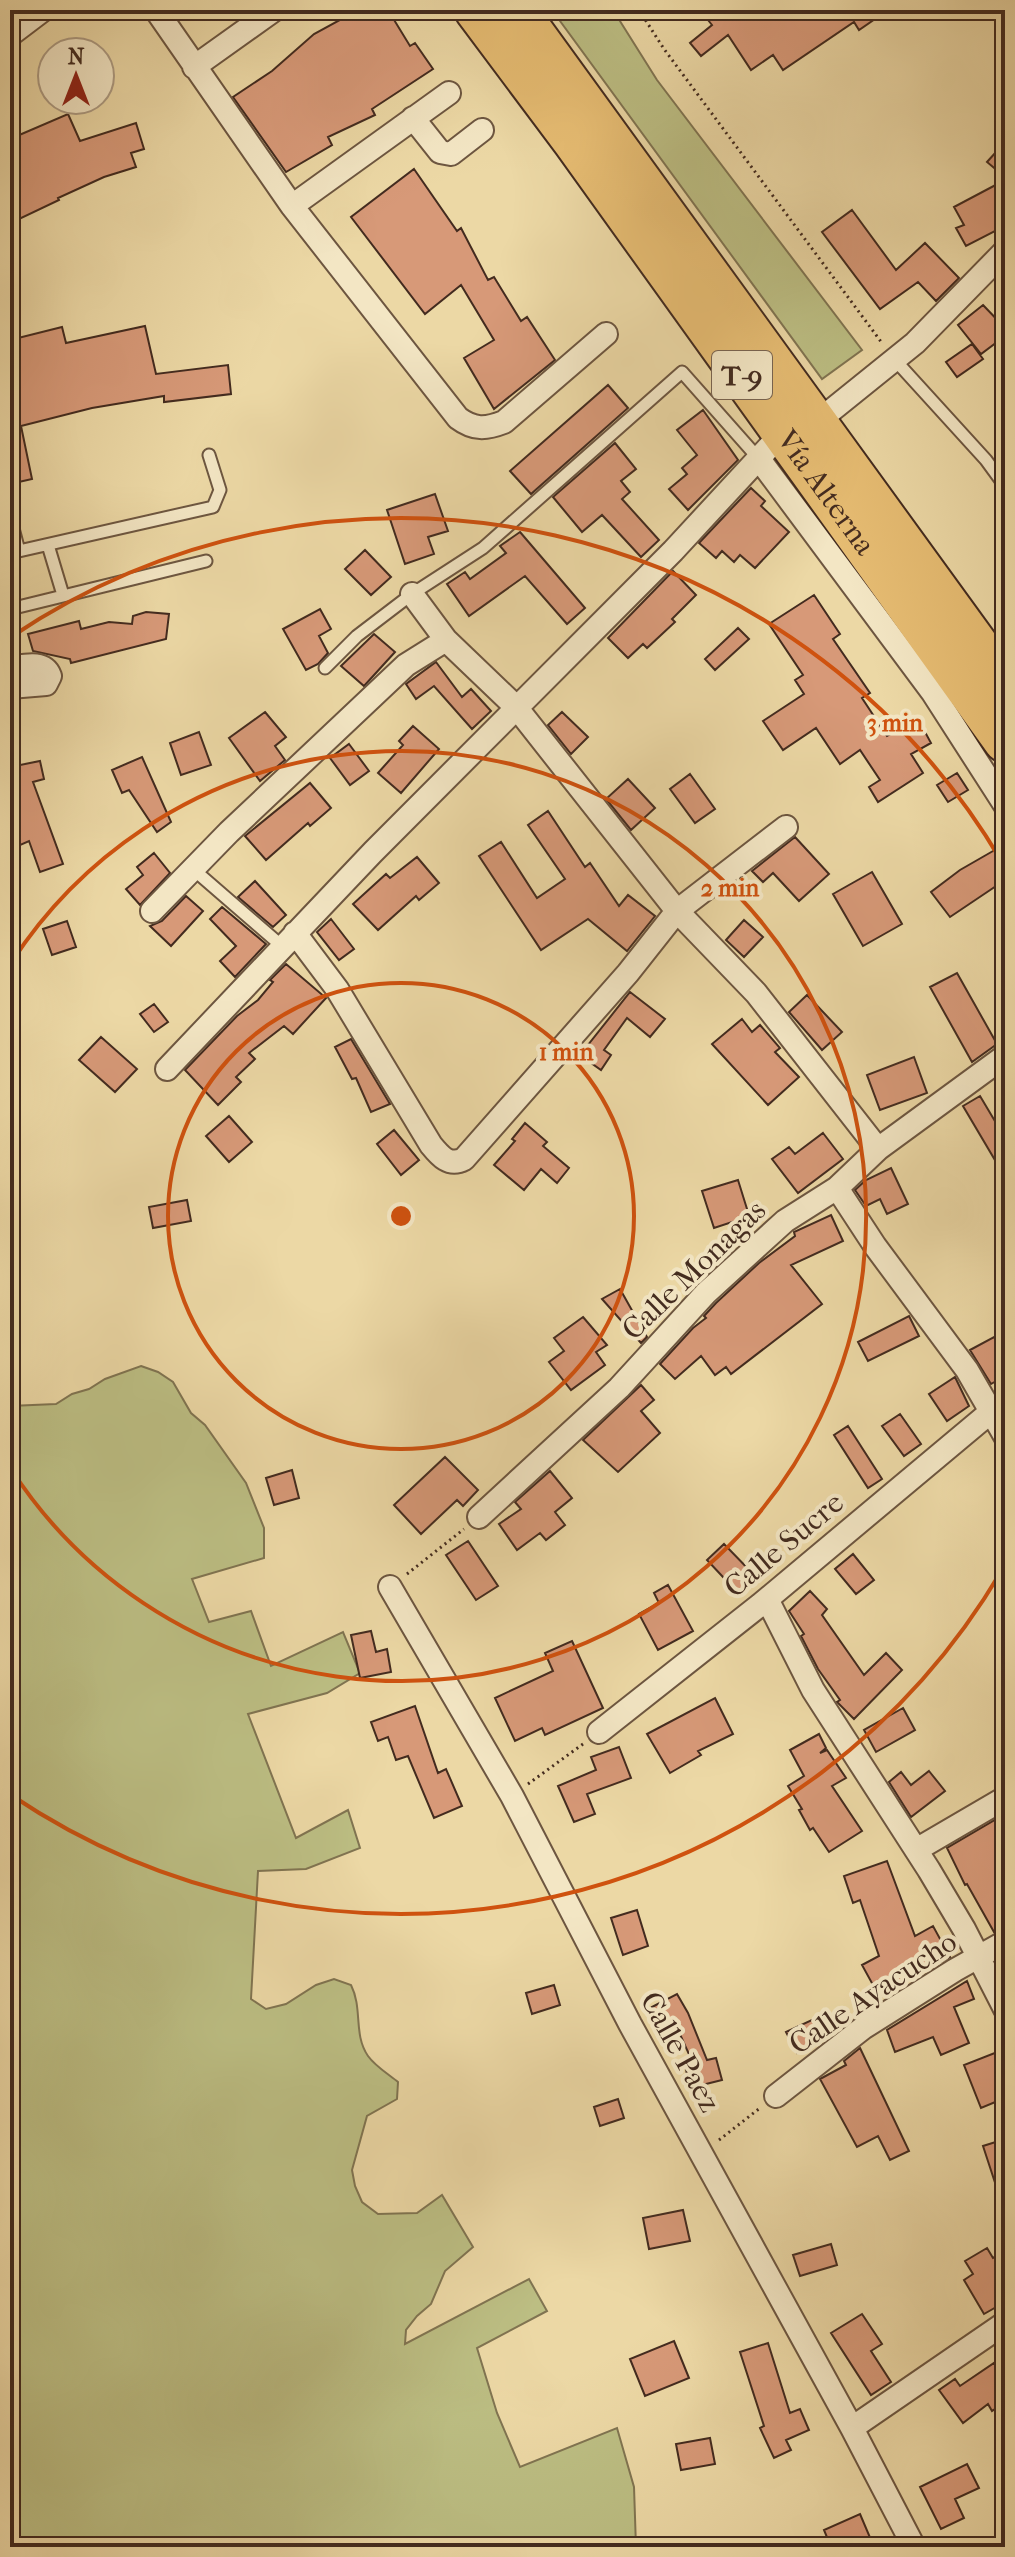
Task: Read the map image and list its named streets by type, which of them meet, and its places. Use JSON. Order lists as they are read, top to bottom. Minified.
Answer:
{"streets":{"highway":["T-9","Vía Alterna"],"street":["Calle Monagas","Calle Sucre","Calle Ayacucho","Calle Paez"]},"north":"top","rings":["3 min","2 min","1 min"]}
